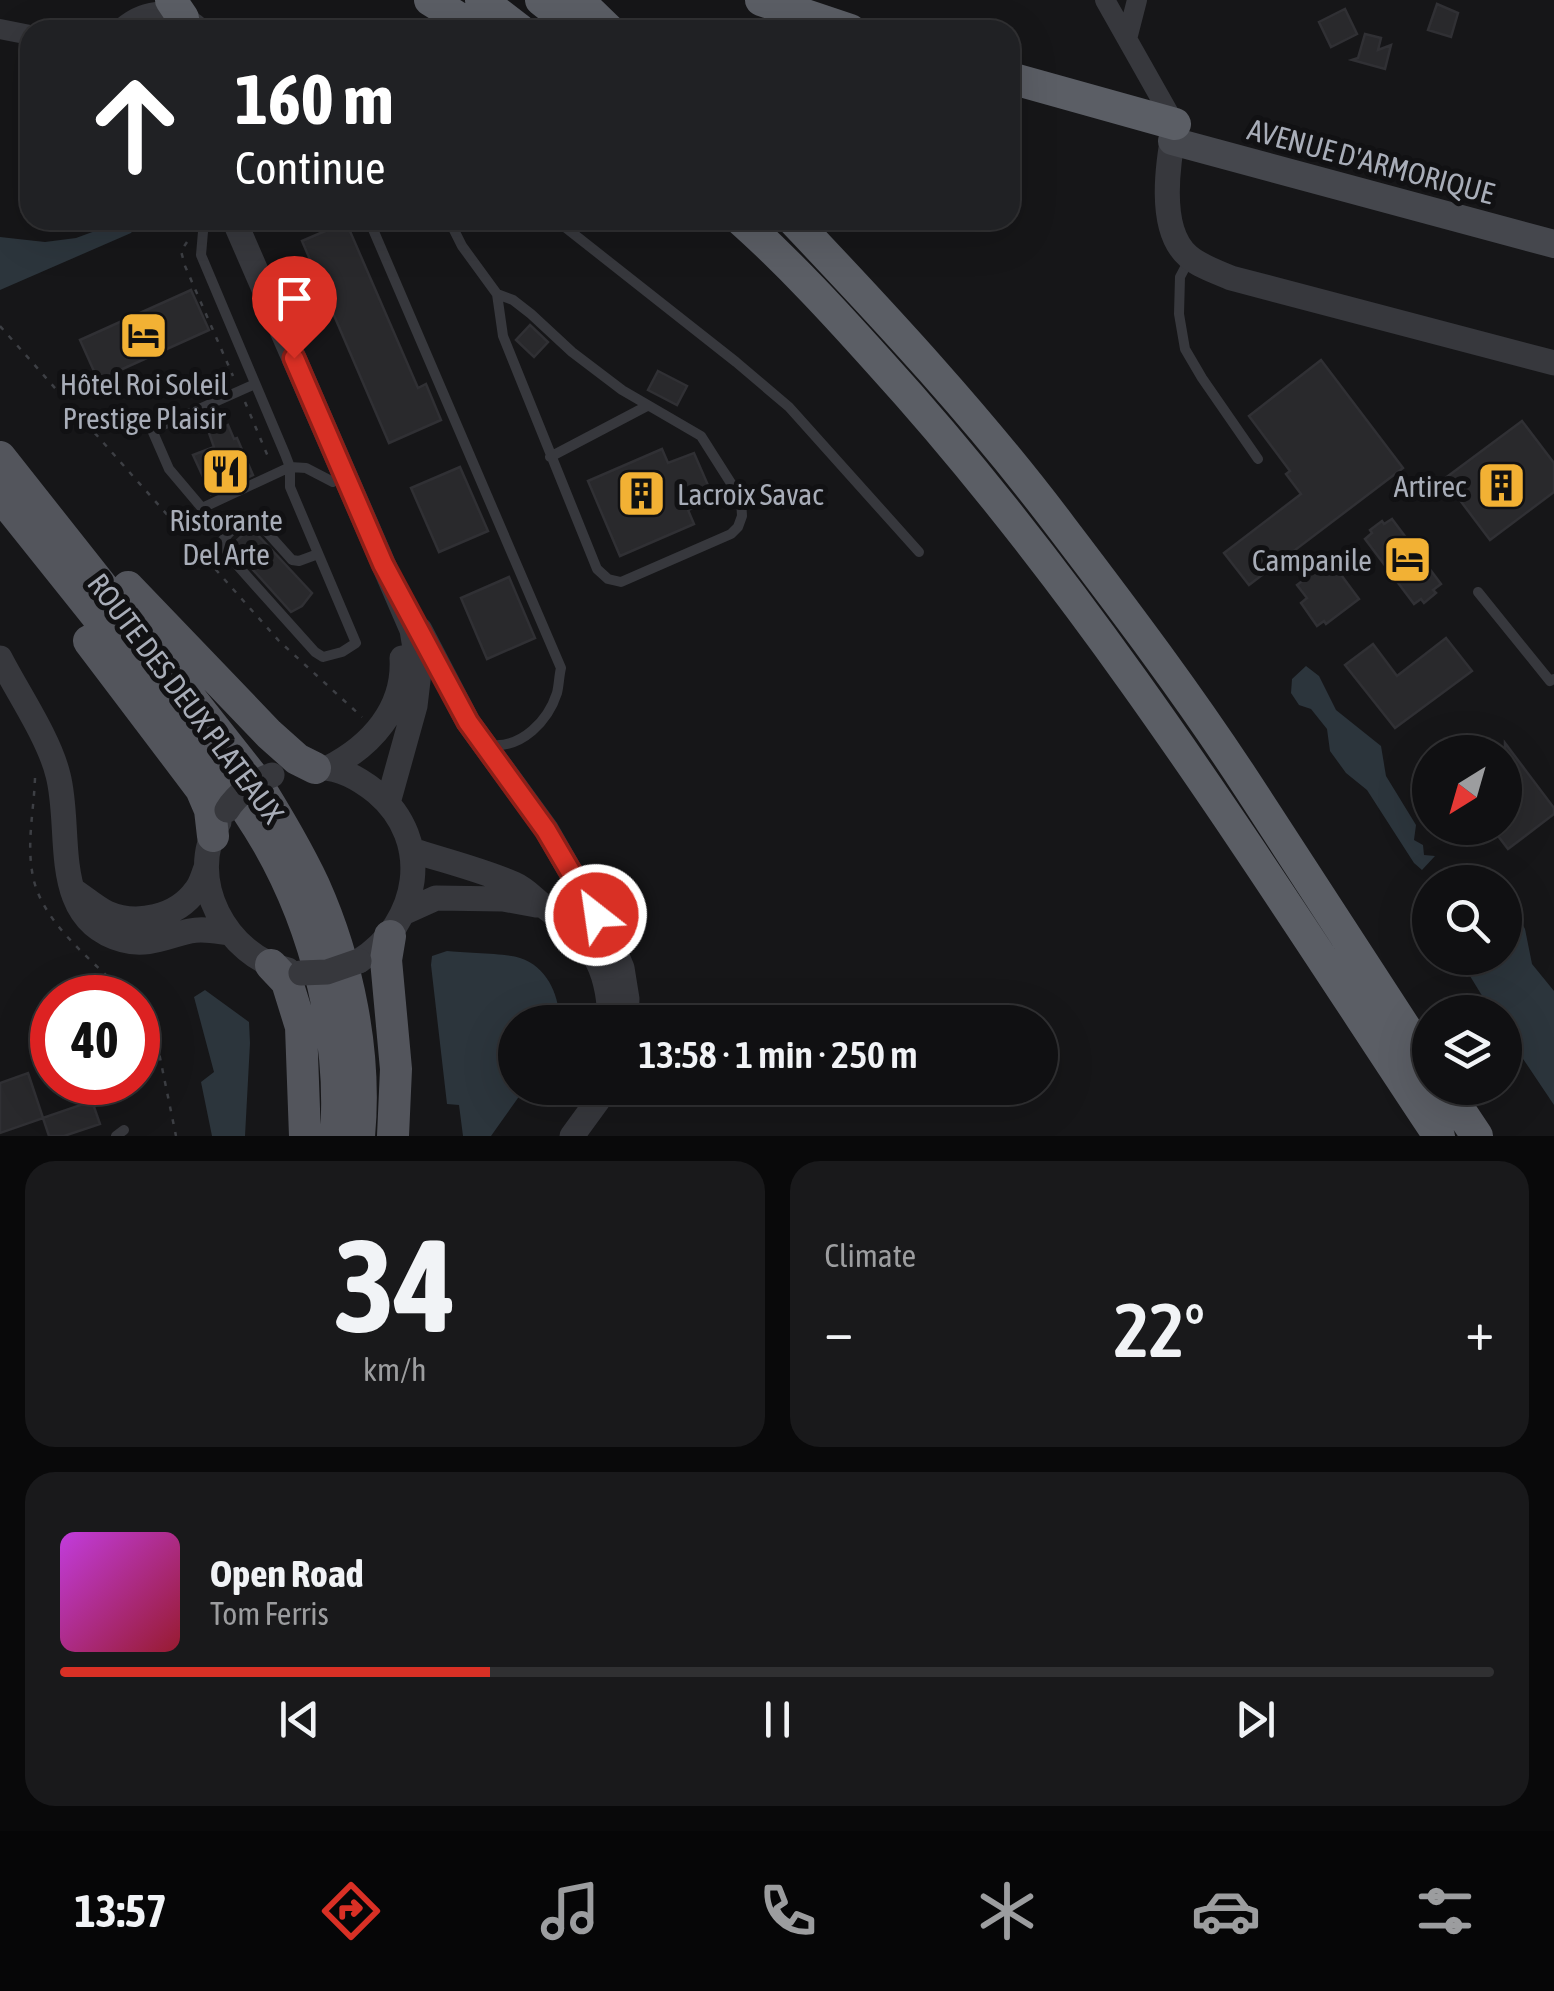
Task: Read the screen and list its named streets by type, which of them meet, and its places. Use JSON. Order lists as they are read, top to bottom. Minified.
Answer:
{"streets":{"main road":["AVENUE D'ARMORIQUE","ROUTE DES DEUX PLATEAUX"]},"places":{"hotel":["Hôtel Roi Soleil Prestige Plaisir","Campanile"],"restaurant":["Ristorante Del Arte"],"building":["Artirec","Lacroix Savac"]},"north":"bottom left","page":{"turn":["160 m","Continue"],"limit":"40","trip":"13:58 · 1 min · 250 m","tile":[["34","km/h"],"Climate"],"heat":["−","22°","+"],"song":["Open Road","Tom Ferris"],"tabs":"13:57"}}
